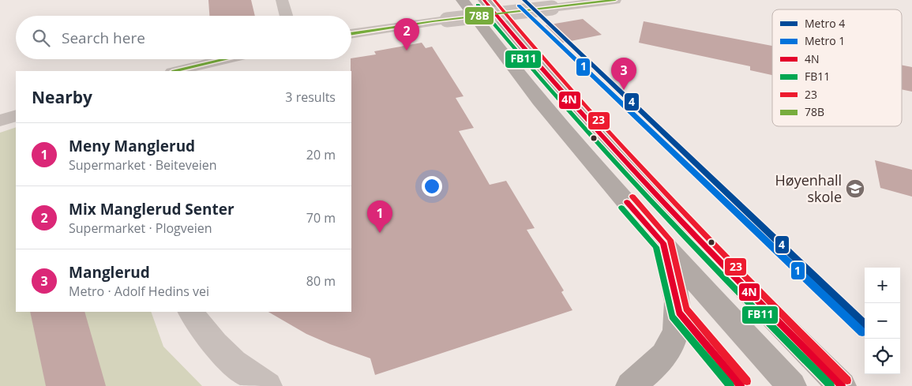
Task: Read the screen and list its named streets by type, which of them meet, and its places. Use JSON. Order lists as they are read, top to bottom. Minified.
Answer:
{"places":{"school or university":["Høyenhall skole"]},"lines":["metro line 4","transit line 4N","transit line 23","transit line 78B","transit line FB11","metro line 1"],"legend":["Metro 4","Metro 1","4N","FB11","23","78B"],"page":{"search":"Search here","pins":["2","3","1"],"heading":["Nearby","3 results"],"list":[{"mark":"1","name":"Meny Manglerud","note":"Supermarket · Beiteveien","value":"20 m"},{"mark":"2","name":"Mix Manglerud Senter","note":"Supermarket · Plogveien","value":"70 m"},{"mark":"3","name":"Manglerud","note":"Metro · Adolf Hedins vei","value":"80 m"}],"map_buttons":["+","−"]}}
